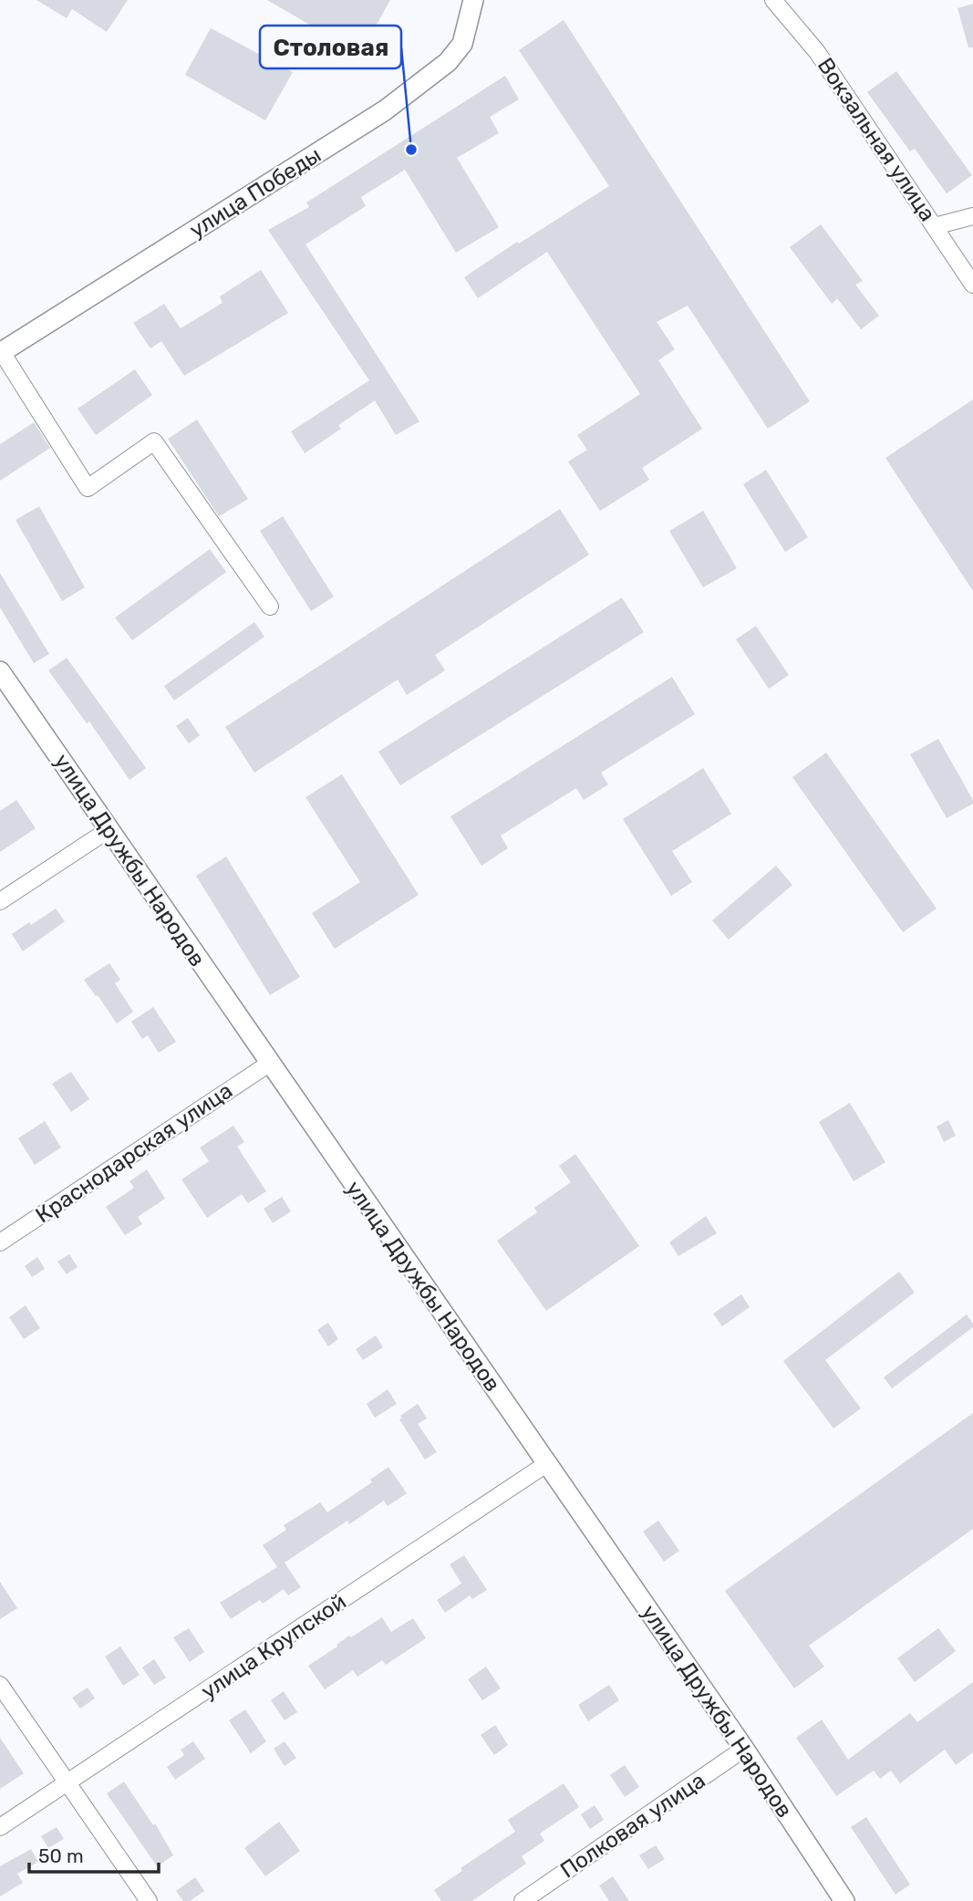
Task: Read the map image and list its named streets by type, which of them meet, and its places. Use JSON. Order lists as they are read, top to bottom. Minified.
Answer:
{"streets":{"street":["Вокзальная улица","улица Победы","улица Дружбы Народов","Краснодарская улица","улица Крупской","Полковая улица"]},"crossings":[["улица Дружбы Народов","Краснодарская улица"],["улица Дружбы Народов","улица Крупской"],["улица Дружбы Народов","Полковая улица"]],"places":["Столовая"],"scale_bar":"50 m"}
